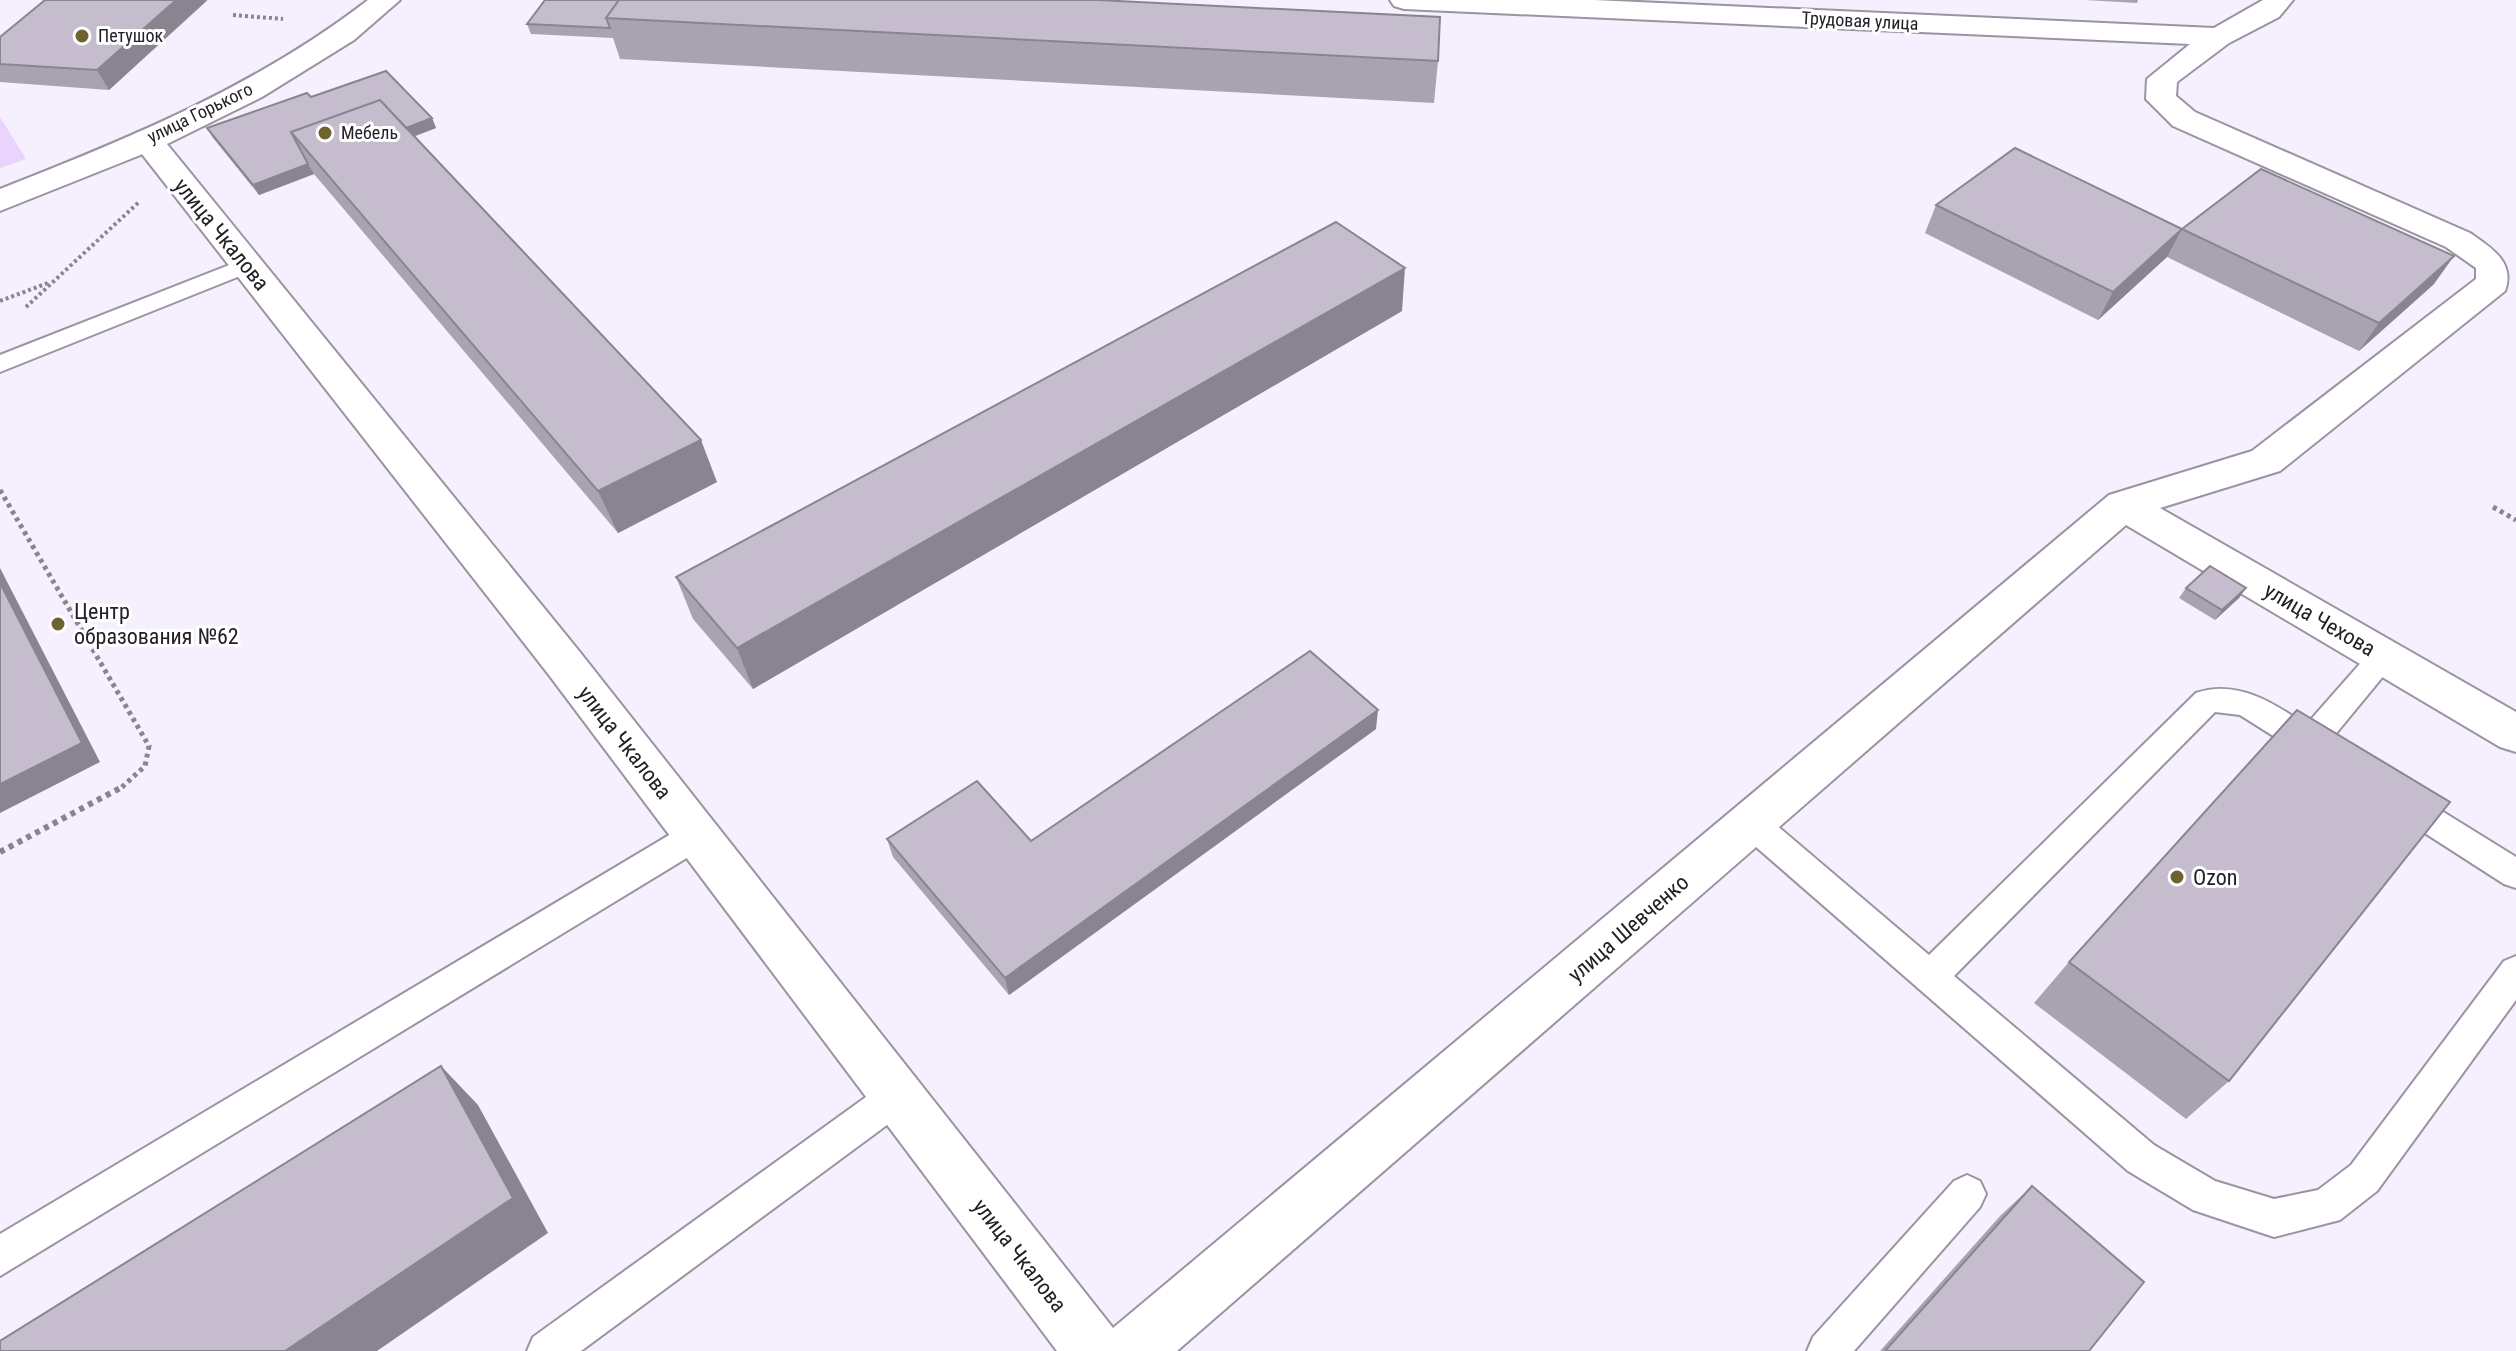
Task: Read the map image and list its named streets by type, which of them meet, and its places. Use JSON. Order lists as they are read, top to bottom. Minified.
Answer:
{"streets":{"street":["Трудовая улица","улица Горького","улица Чкалова","улица Чехова","улица Шевченко"]},"crossings":[["улица Горького","улица Чкалова"],["улица Чехова","улица Шевченко"]],"places":["Петушок","Мебель","Центр образования №62","Ozon"]}
